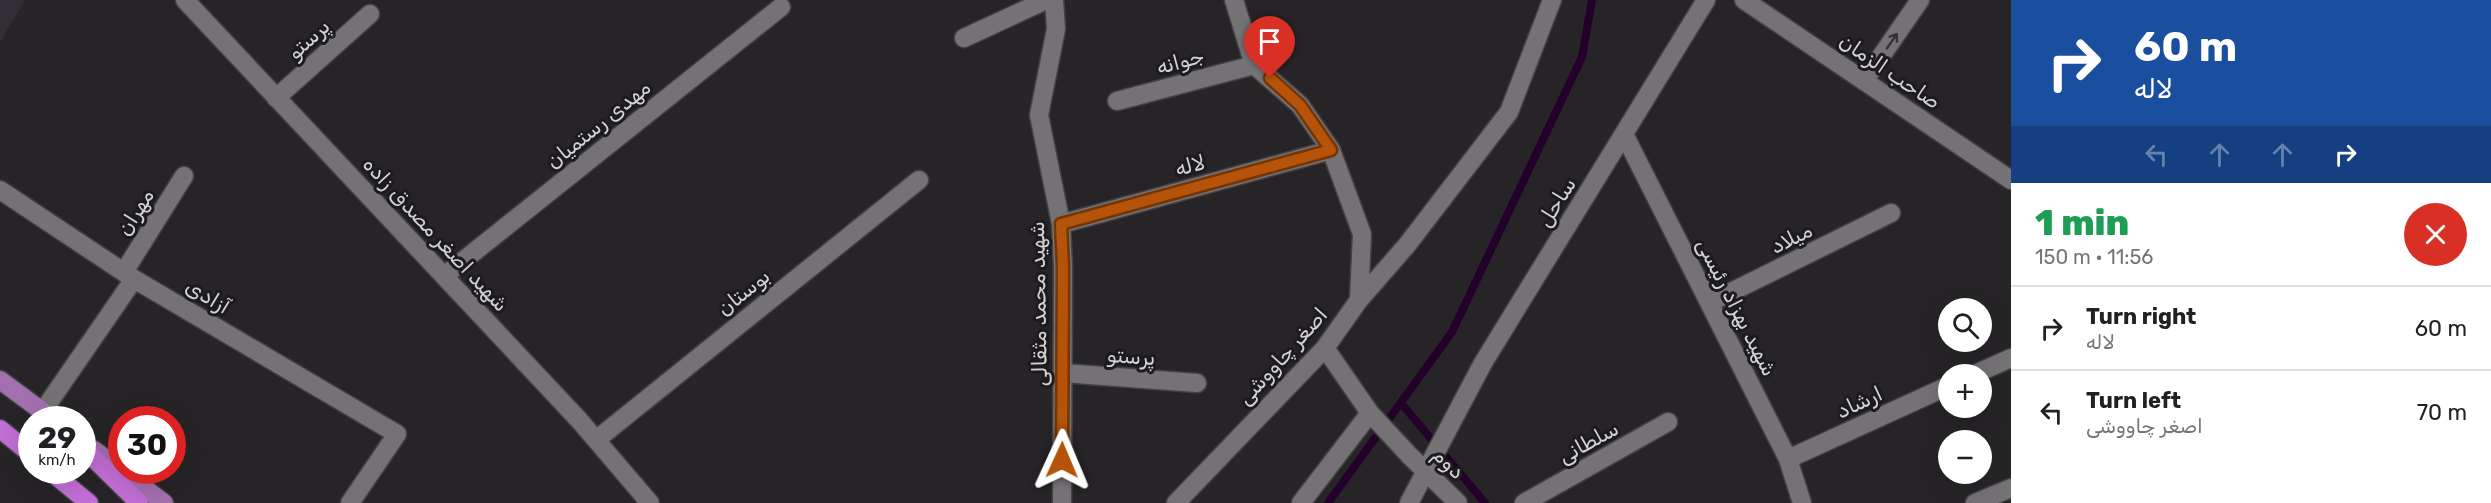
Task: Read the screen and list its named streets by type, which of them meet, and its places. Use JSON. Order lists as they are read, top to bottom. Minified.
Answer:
{"streets":{"street":["پرستو","جوانه","صاحب الزمان","مهدی رستمیان","لاله","ساحل","مهران","شهید اصغر مصدق زاده","میلاد","بوستان","آزادی","شهید محمد مثقالی","شهید بهزاد رئیسی","اصغر چاووشی","ارشاد","سلطانی","دوم"]},"crossings":[["پرستو","شهید اصغر مصدق زاده"],["پرستو","شهید محمد مثقالی"],["مهدی رستمیان","شهید اصغر مصدق زاده"],["لاله","شهید محمد مثقالی"],["ساحل","شهید بهزاد رئیسی"],["ساحل","دوم"],["مهران","آزادی"],["شهید اصغر مصدق زاده","بوستان"],["میلاد","شهید بهزاد رئیسی"],["شهید بهزاد رئیسی","ارشاد"],["اصغر چاووشی","دوم"]],"page":{"turn":["60 m","لاله"],"heading":["1 min","150 m · 11:56"],"list":[{"name":"Turn right","note":"لاله","value":"60 m"},{"name":"Turn left","note":"اصغر چاووشی","value":"70 m"}],"map_buttons":["+","−"],"speed":"29 km/h","limit":"30"}}
